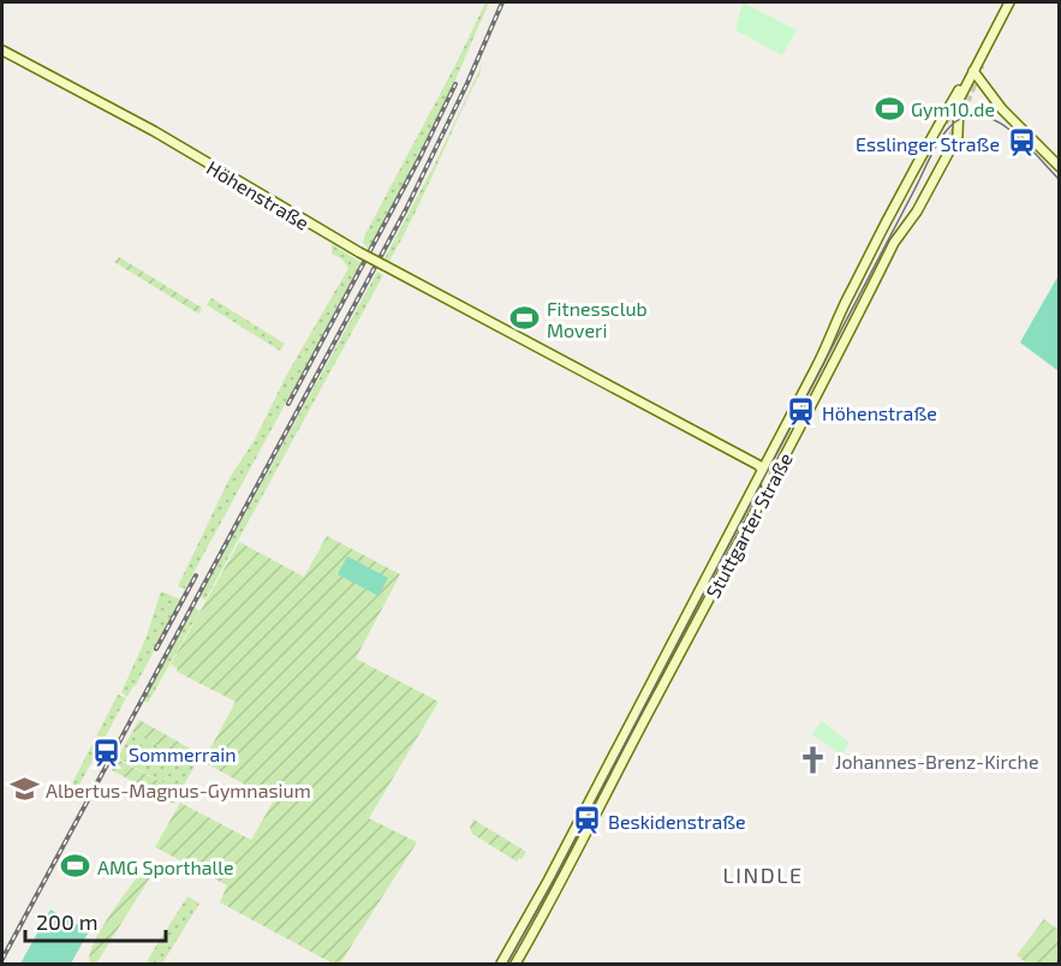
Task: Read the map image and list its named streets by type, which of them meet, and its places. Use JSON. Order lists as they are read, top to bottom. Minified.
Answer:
{"streets":{"main road":["Höhenstraße","Stuttgarter Straße"]},"crossings":[["Höhenstraße","Stuttgarter Straße"]],"districts":["LINDLE"],"places":{"sports":["Gym10.de","Fitnessclub Moveri","AMG Sporthalle"],"station":["Esslinger Straße","Höhenstraße","Sommerrain","Beskidenstraße"],"church":["Johannes-Brenz-Kirche"],"school or university":["Albertus-Magnus-Gymnasium"]},"scale_bar":"200 m"}
